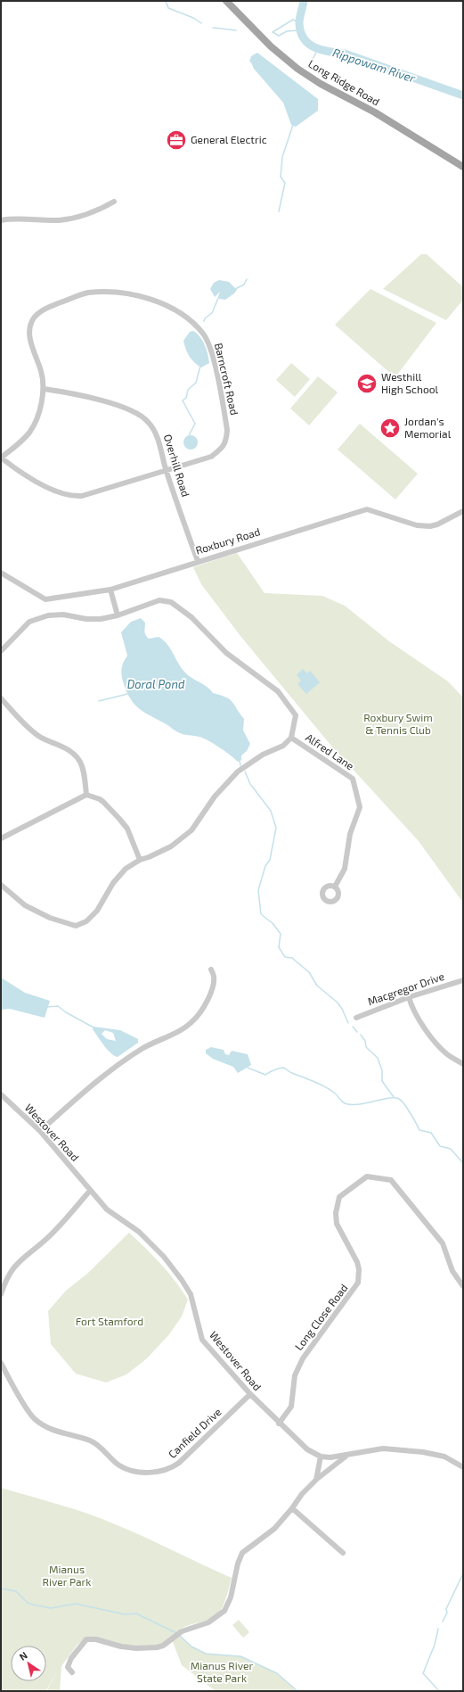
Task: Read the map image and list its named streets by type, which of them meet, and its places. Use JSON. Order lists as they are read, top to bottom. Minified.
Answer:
{"streets":{"main road":["Long Ridge Road"],"street":["Barncroft Road","Overhill Road","Roxbury Road","Alfred Lane","Macgregor Drive","Westover Road","Long Close Road","Canfield Drive"]},"crossings":[["Barncroft Road","Overhill Road"],["Overhill Road","Roxbury Road"],["Westover Road","Long Close Road"],["Westover Road","Canfield Drive"]],"water":["Rippowam River","Doral Pond"],"parks":["Roxbury Swim & Tennis Club","Fort Stamford","Mianus River Park","Mianus River State Park"],"places":{"office":["General Electric"],"school or university":["Westhill High School"],"place":["Jordan's Memorial"]},"north":"top left"}
